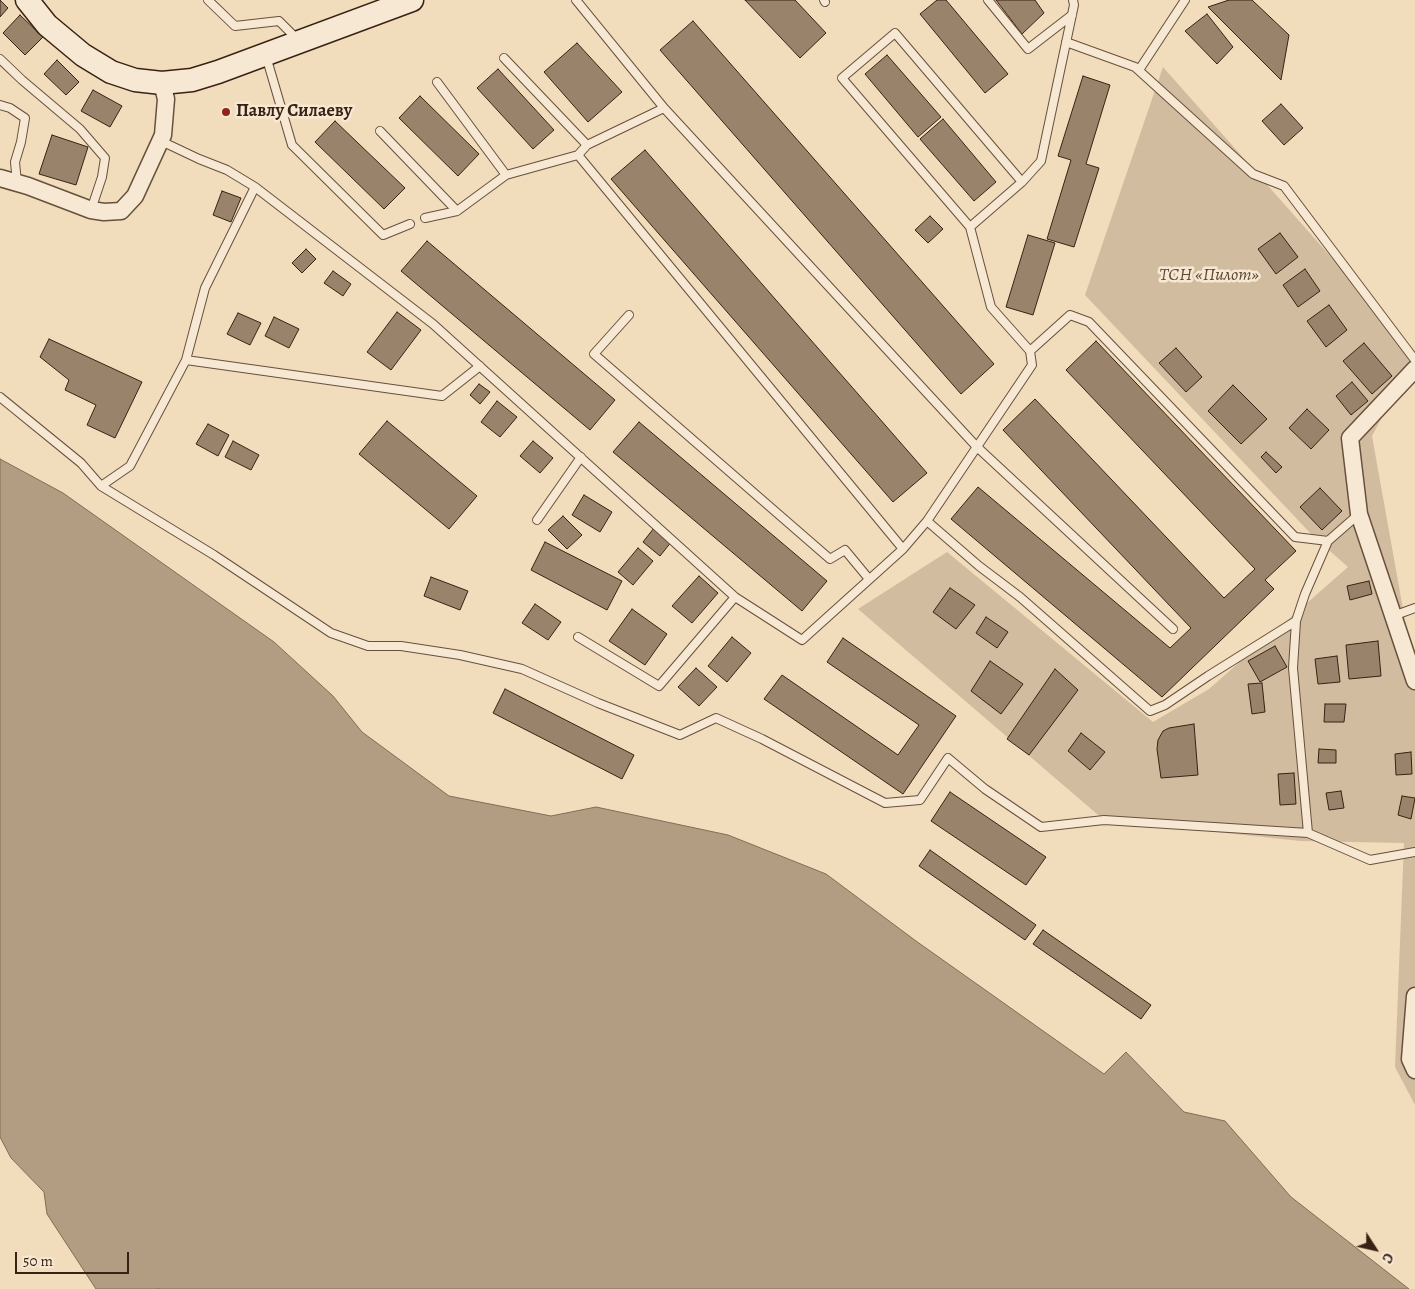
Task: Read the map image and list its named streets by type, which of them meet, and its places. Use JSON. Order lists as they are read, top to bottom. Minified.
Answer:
{"parks":["ТСН «Пилот»"],"places":["Павлу Силаеву"],"scale_bar":"50 m","north":"bottom right"}
